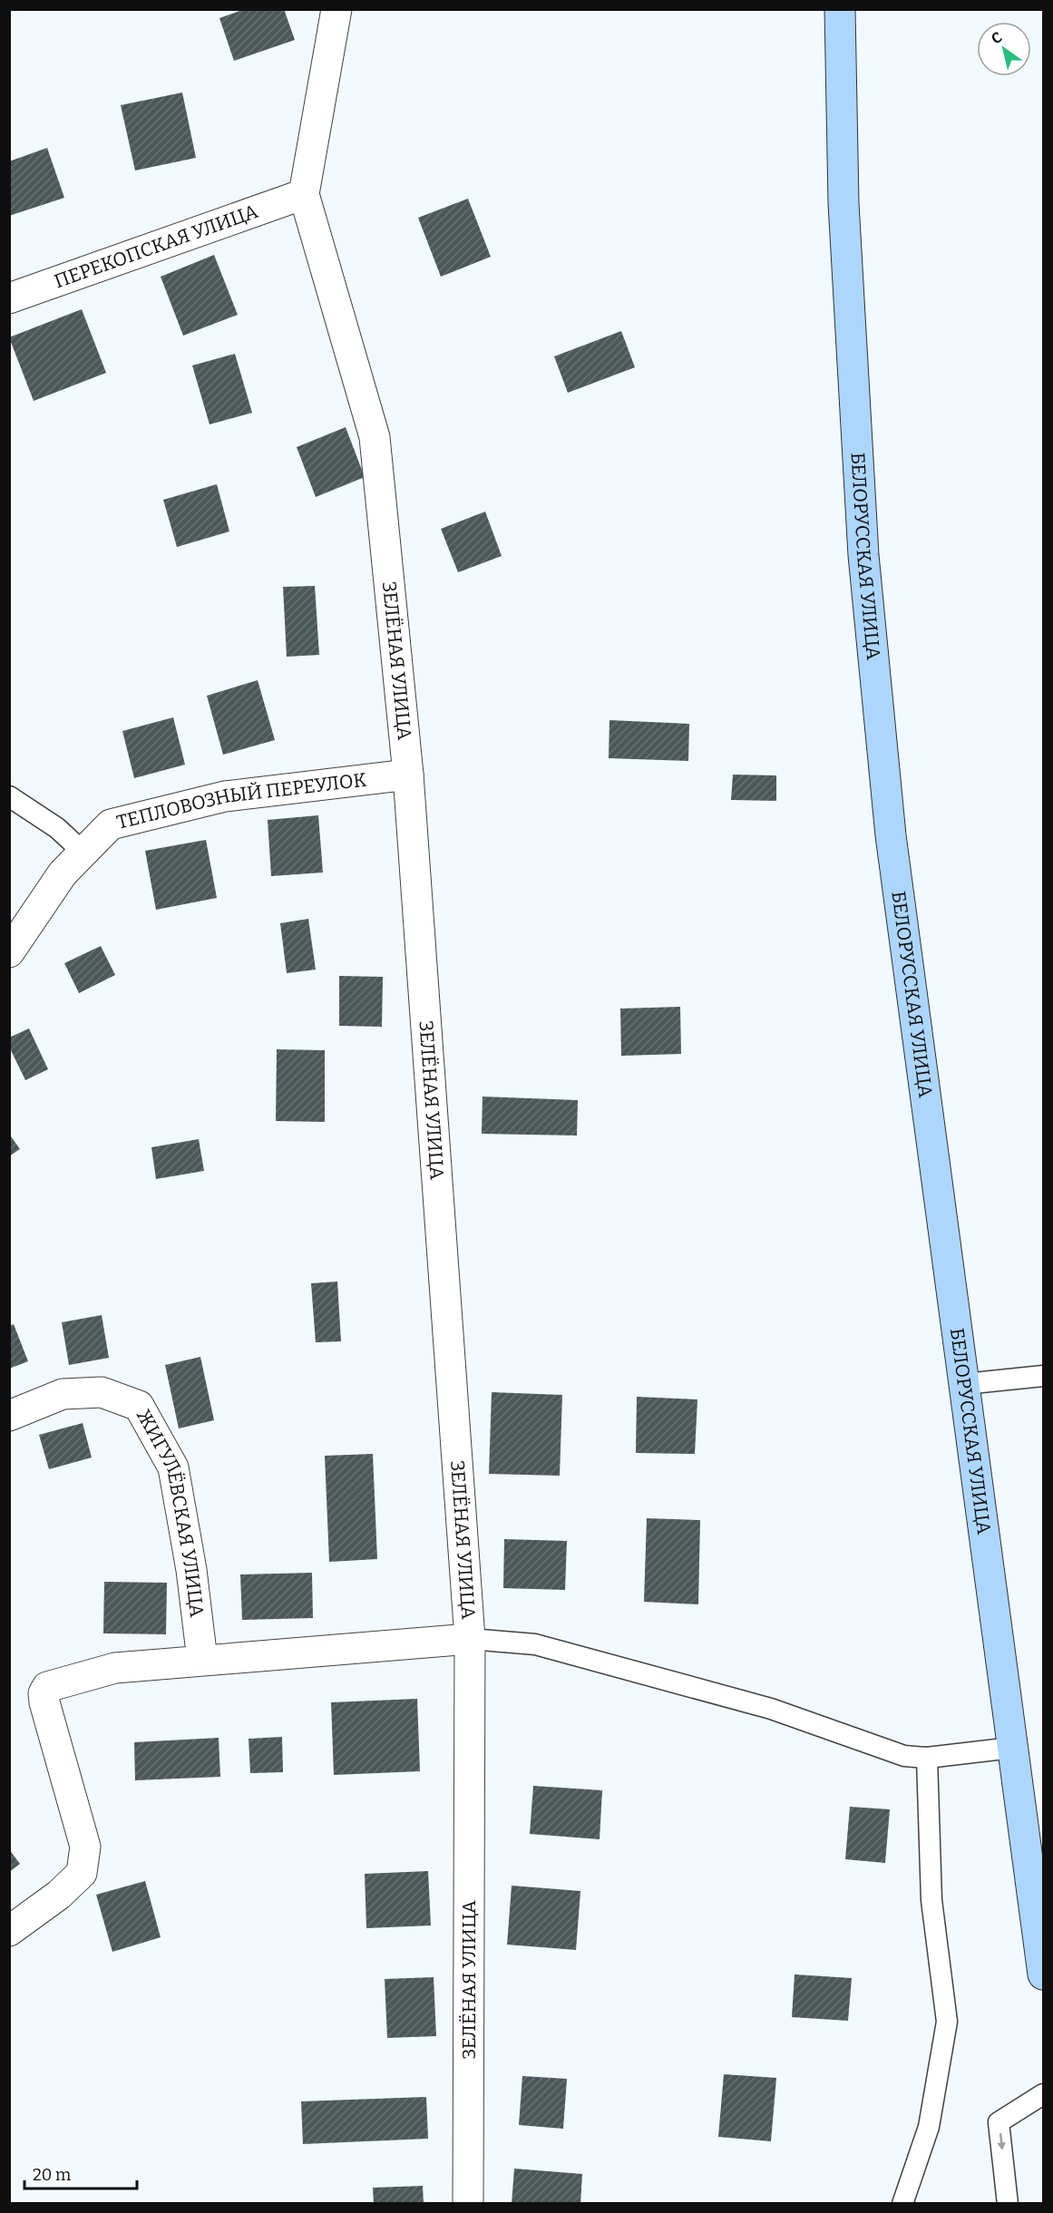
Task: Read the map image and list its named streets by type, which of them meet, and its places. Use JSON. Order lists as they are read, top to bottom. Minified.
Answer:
{"streets":{"main road":["БЕЛОРУССКАЯ УЛИЦА"],"street":["ПЕРЕКОПСКАЯ УЛИЦА","ЗЕЛЁНАЯ УЛИЦА","ТЕПЛОВОЗНЫЙ ПЕРЕУЛОК","ЖИГУЛЁВСКАЯ УЛИЦА"]},"crossings":[["ПЕРЕКОПСКАЯ УЛИЦА","ЗЕЛЁНАЯ УЛИЦА"],["ЗЕЛЁНАЯ УЛИЦА","ТЕПЛОВОЗНЫЙ ПЕРЕУЛОК"]],"scale_bar":"20 m","north":"top left"}
